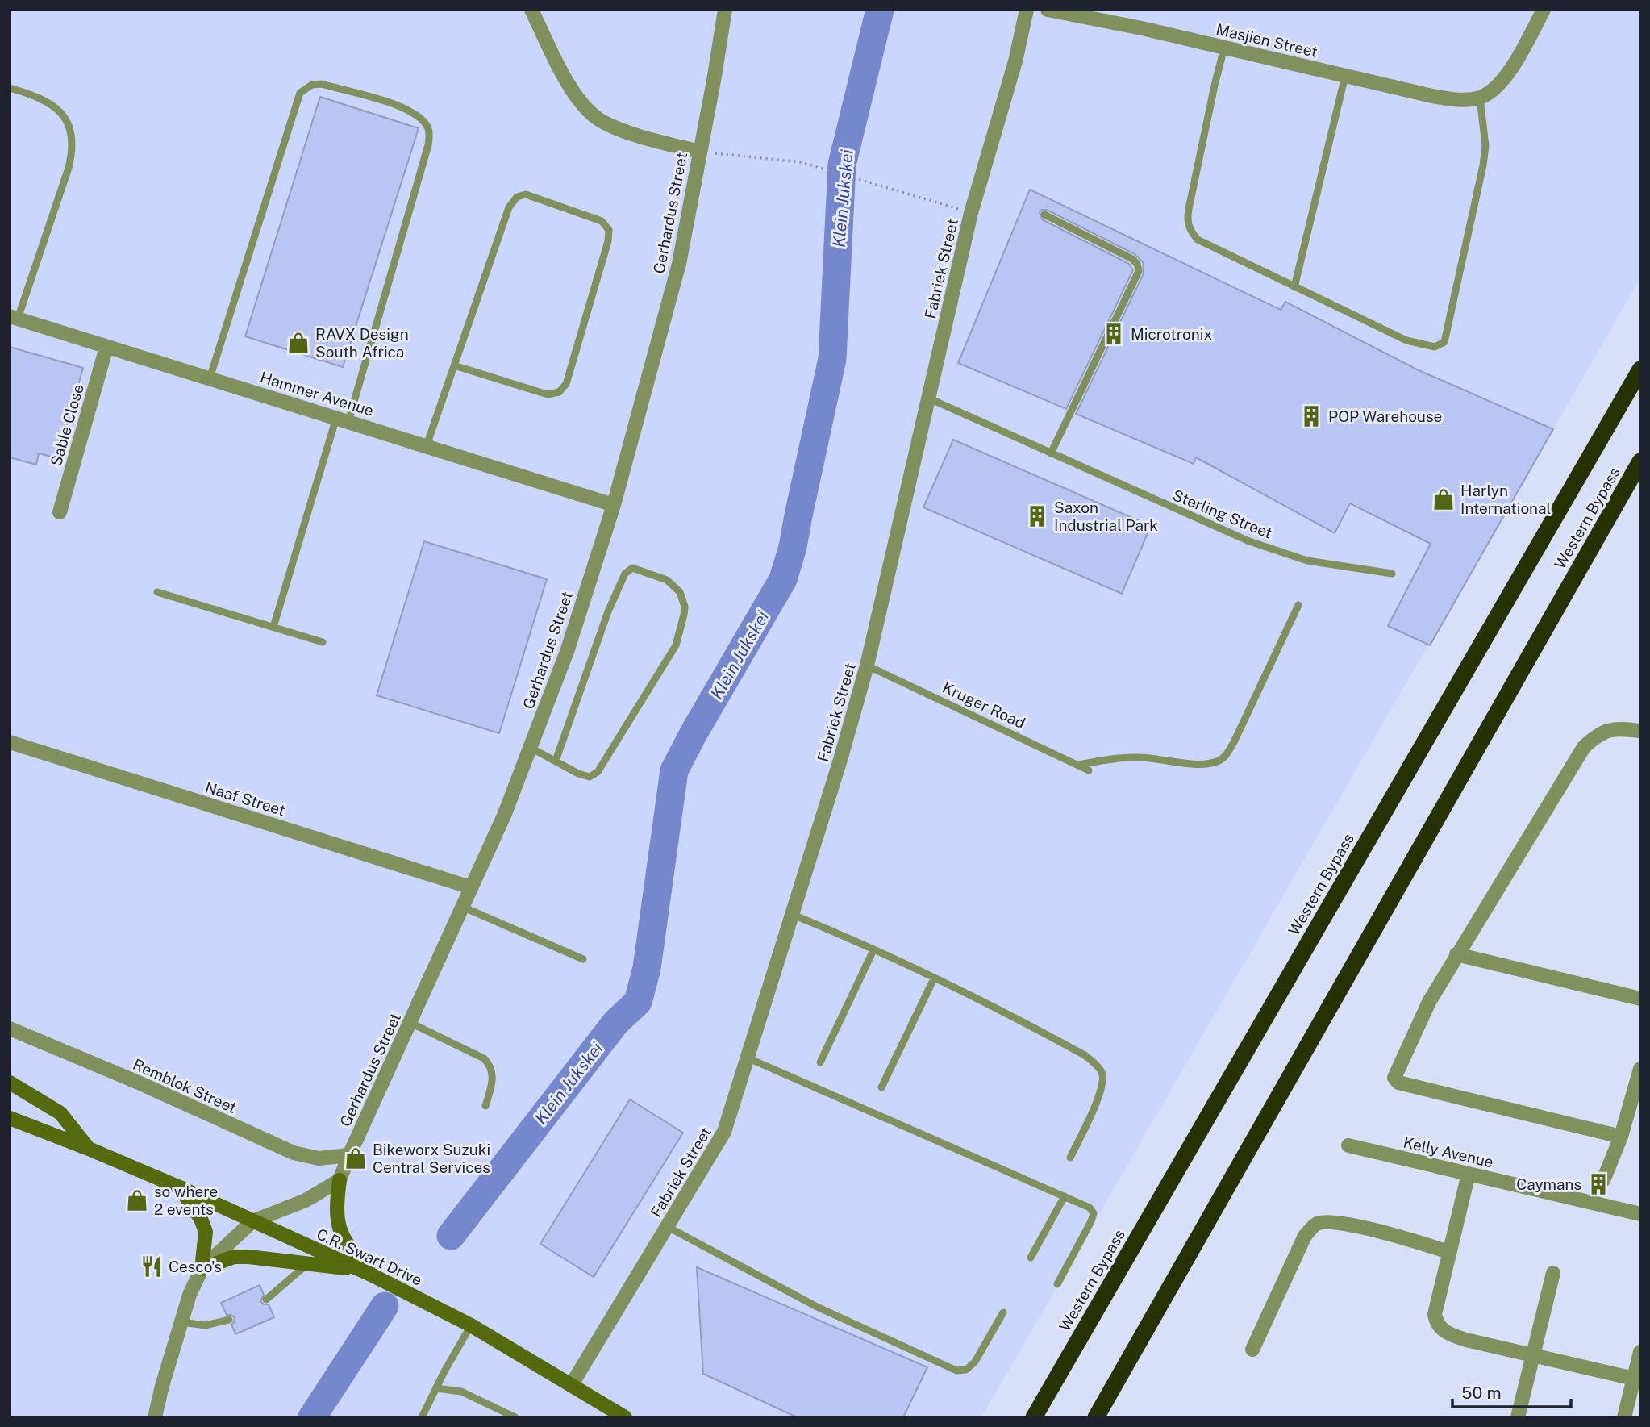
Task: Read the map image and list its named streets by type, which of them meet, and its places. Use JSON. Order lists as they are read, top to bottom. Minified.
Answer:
{"streets":{"highway":["Western Bypass"],"street":["Masjien Street","Gerhardus Street","Fabriek Street","Hammer Avenue","Sable Close","Naaf Street","Remblok Street","Kelly Avenue","C.R. Swart Drive"],"lane":["Sterling Street","Kruger Road"]},"crossings":[["Gerhardus Street","Hammer Avenue"],["Gerhardus Street","Naaf Street"],["Gerhardus Street","Remblok Street"],["Fabriek Street","Sterling Street"],["Fabriek Street","Kruger Road"],["Fabriek Street","C.R. Swart Drive"],["Hammer Avenue","Sable Close"]],"water":["Klein Jukskei"],"places":{"building":["Microtronix","POP Warehouse","Saxon Industrial Park","Caymans"],"shop":["RAVX Design South Africa","Harlyn International","Bikeworx Suzuki Central Services","so where 2 events"],"restaurant":["Cesco's"]},"scale_bar":"50 m"}
